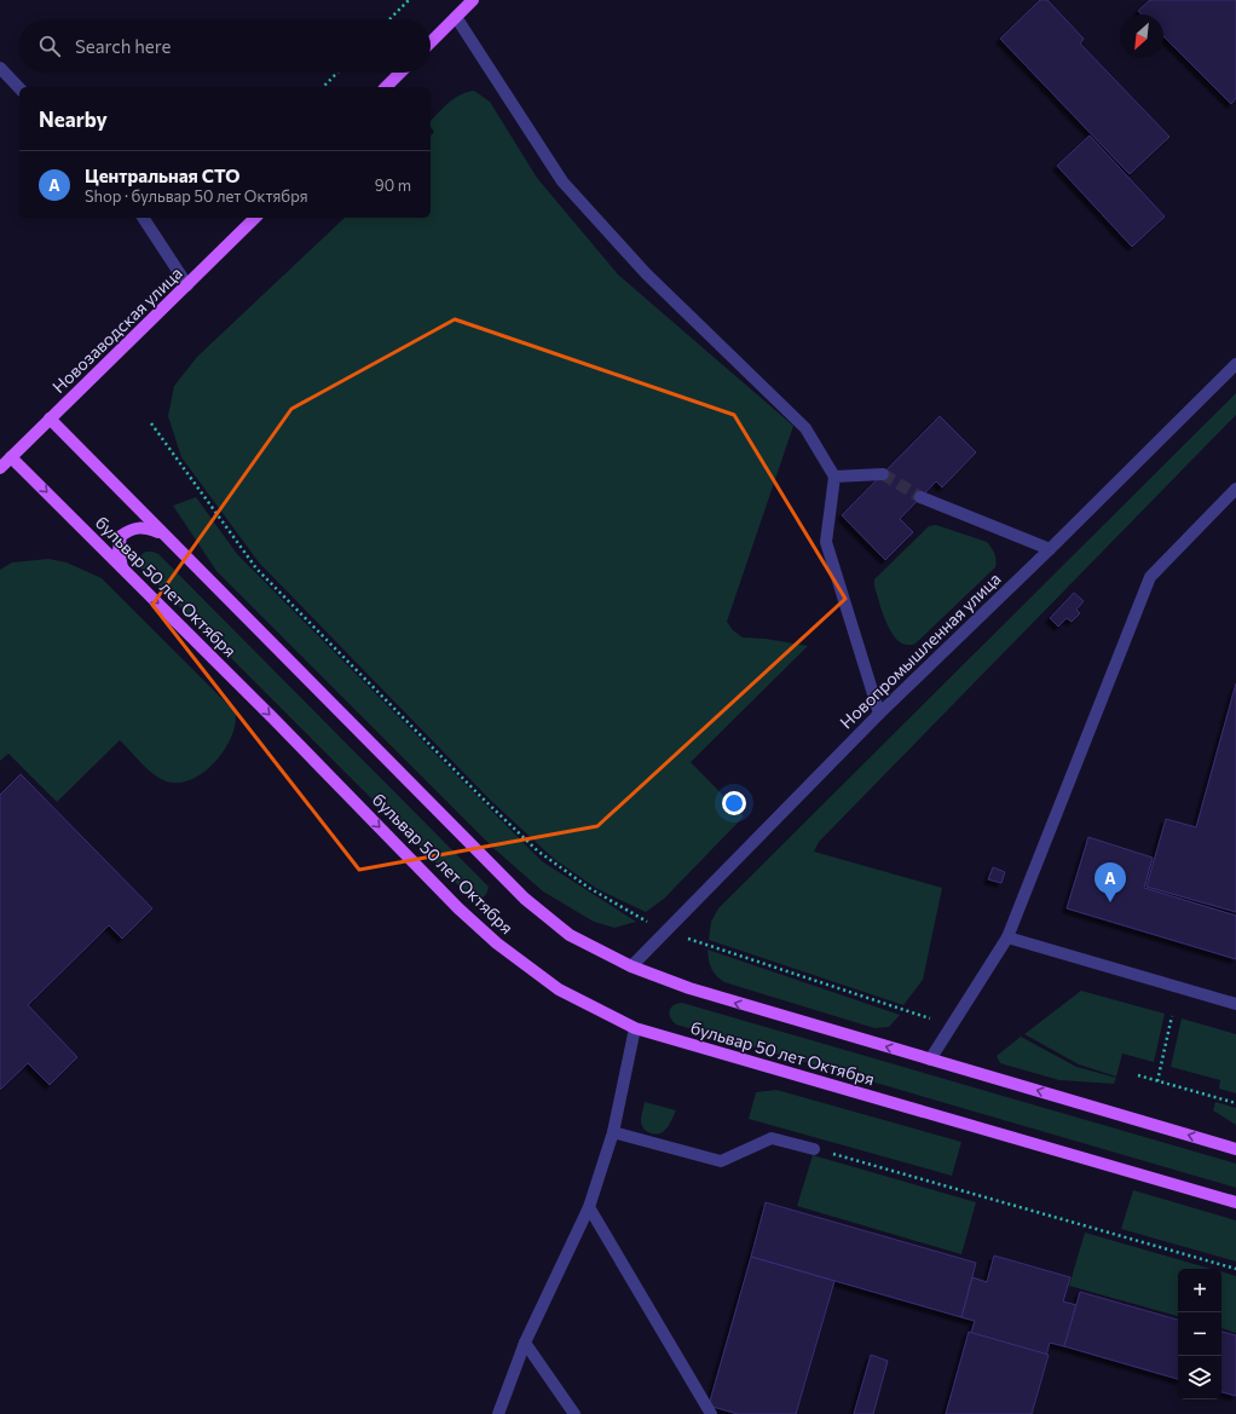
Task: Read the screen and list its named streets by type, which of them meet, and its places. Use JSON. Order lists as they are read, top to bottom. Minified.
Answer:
{"streets":{"main road":["Новозаводская улица","бульвар 50 лет Октября"],"street":["Новопромышленная улица"]},"crossings":[["Новозаводская улица","бульвар 50 лет Октября"],["бульвар 50 лет Октября","Новопромышленная улица"]],"north":"bottom left","page":{"search":"Search here","heading":"Nearby","list":[{"mark":"A","name":"Центральная СТО","note":"Shop · бульвар 50 лет Октября","value":"90 m"}],"pins":"A","map_buttons":["+","−"]}}
